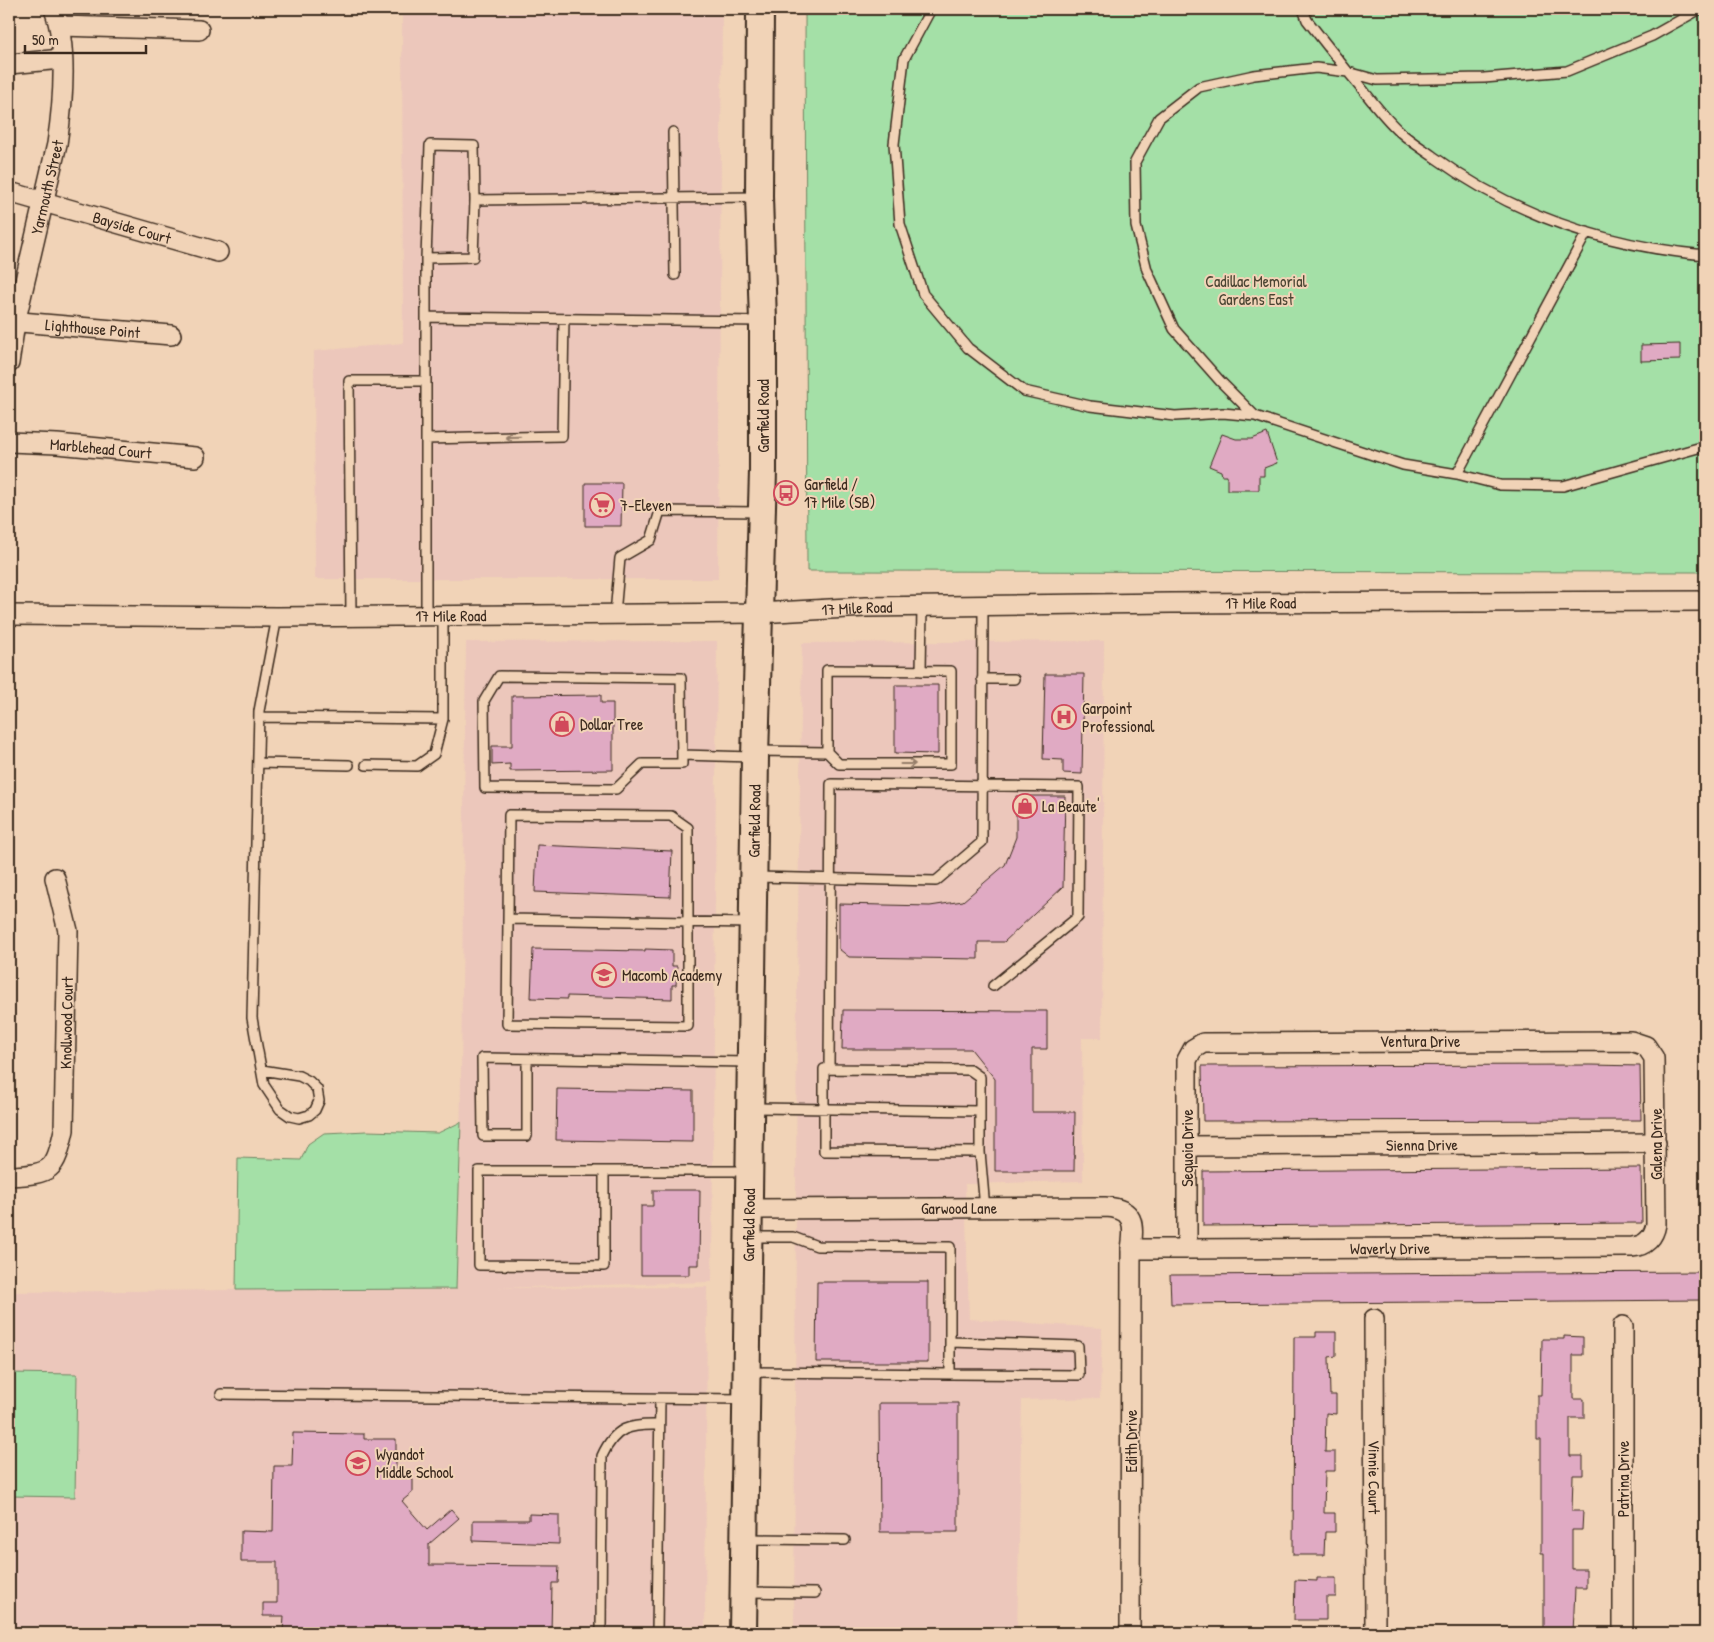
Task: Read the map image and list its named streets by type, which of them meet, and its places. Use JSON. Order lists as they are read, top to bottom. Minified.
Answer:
{"streets":{"main road":["Garfield Road"],"street":["Yarmouth Street","Bayside Court","Lighthouse Point","Marblehead Court","17 Mile Road","Knollwood Court","Ventura Drive","Sienna Drive","Galena Drive","Sequoia Drive","Garwood Lane","Waverly Drive","Edith Drive","Vinnie Court","Patrina Drive"]},"crossings":[["Yarmouth Street","Bayside Court"],["Yarmouth Street","Lighthouse Point"],["Garfield Road","17 Mile Road"],["Garfield Road","Garwood Lane"],["Ventura Drive","Galena Drive"],["Ventura Drive","Sequoia Drive"],["Sienna Drive","Galena Drive"],["Sienna Drive","Sequoia Drive"],["Galena Drive","Waverly Drive"],["Sequoia Drive","Waverly Drive"],["Garwood Lane","Waverly Drive"],["Garwood Lane","Edith Drive"],["Waverly Drive","Edith Drive"]],"parks":["Cadillac Memorial Gardens East"],"places":{"bus stop":["Garfield / 17 Mile (SB)"],"supermarket":["7-Eleven"],"hospital":["Garpoint Professional"],"shop":["Dollar Tree","La Beaute'"],"school or university":["Macomb Academy","Wyandot Middle School"]},"scale_bar":"50 m"}
